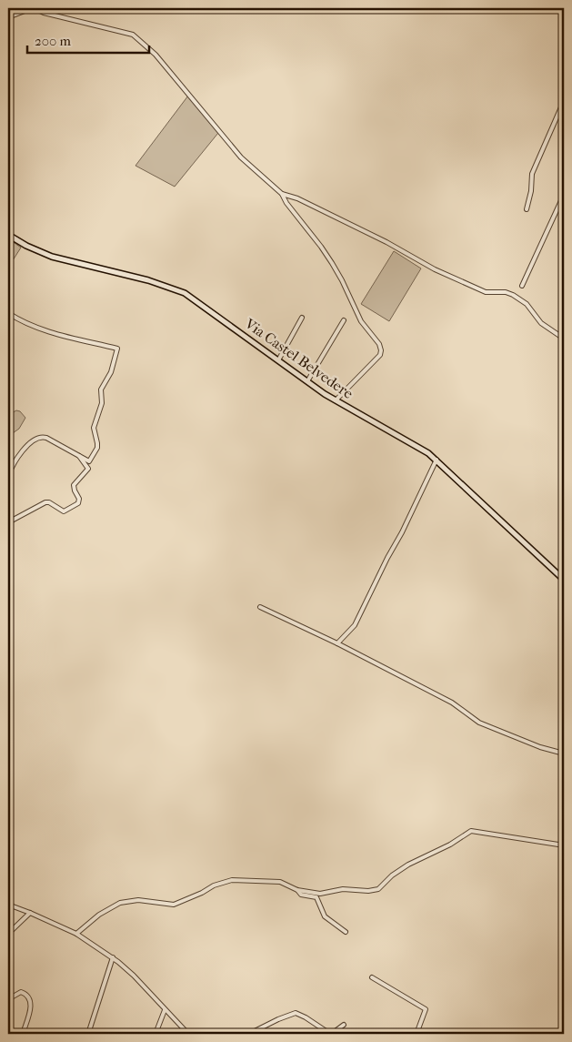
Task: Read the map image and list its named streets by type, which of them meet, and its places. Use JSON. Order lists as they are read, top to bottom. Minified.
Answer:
{"streets":{"street":["Via Castel Belvedere"]},"scale_bar":"200 m"}
